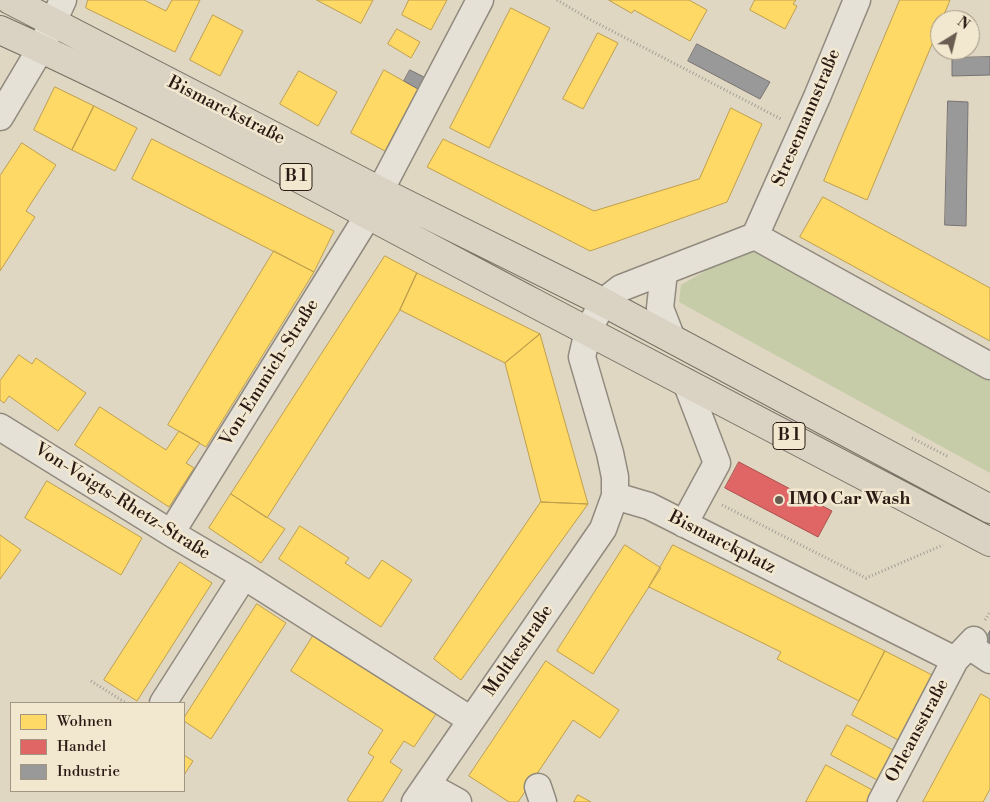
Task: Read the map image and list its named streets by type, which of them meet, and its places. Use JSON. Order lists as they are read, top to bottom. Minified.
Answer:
{"streets":{"main road":["Bismarckstraße","B 1"],"street":["Stresemannstraße","Von-Emmich-Straße","Von-Voigts-Rhetz-Straße","Bismarckplatz","Moltkestraße","Orleansstraße"]},"crossings":[["Bismarckstraße","B 1"],["Bismarckstraße","Von-Emmich-Straße"],["Von-Emmich-Straße","Von-Voigts-Rhetz-Straße"],["Von-Voigts-Rhetz-Straße","Moltkestraße"],["Bismarckplatz","Moltkestraße"],["Bismarckplatz","Orleansstraße"]],"places":["IMO Car Wash"],"legend":["Wohnen","Handel","Industrie"],"north":"top right"}
